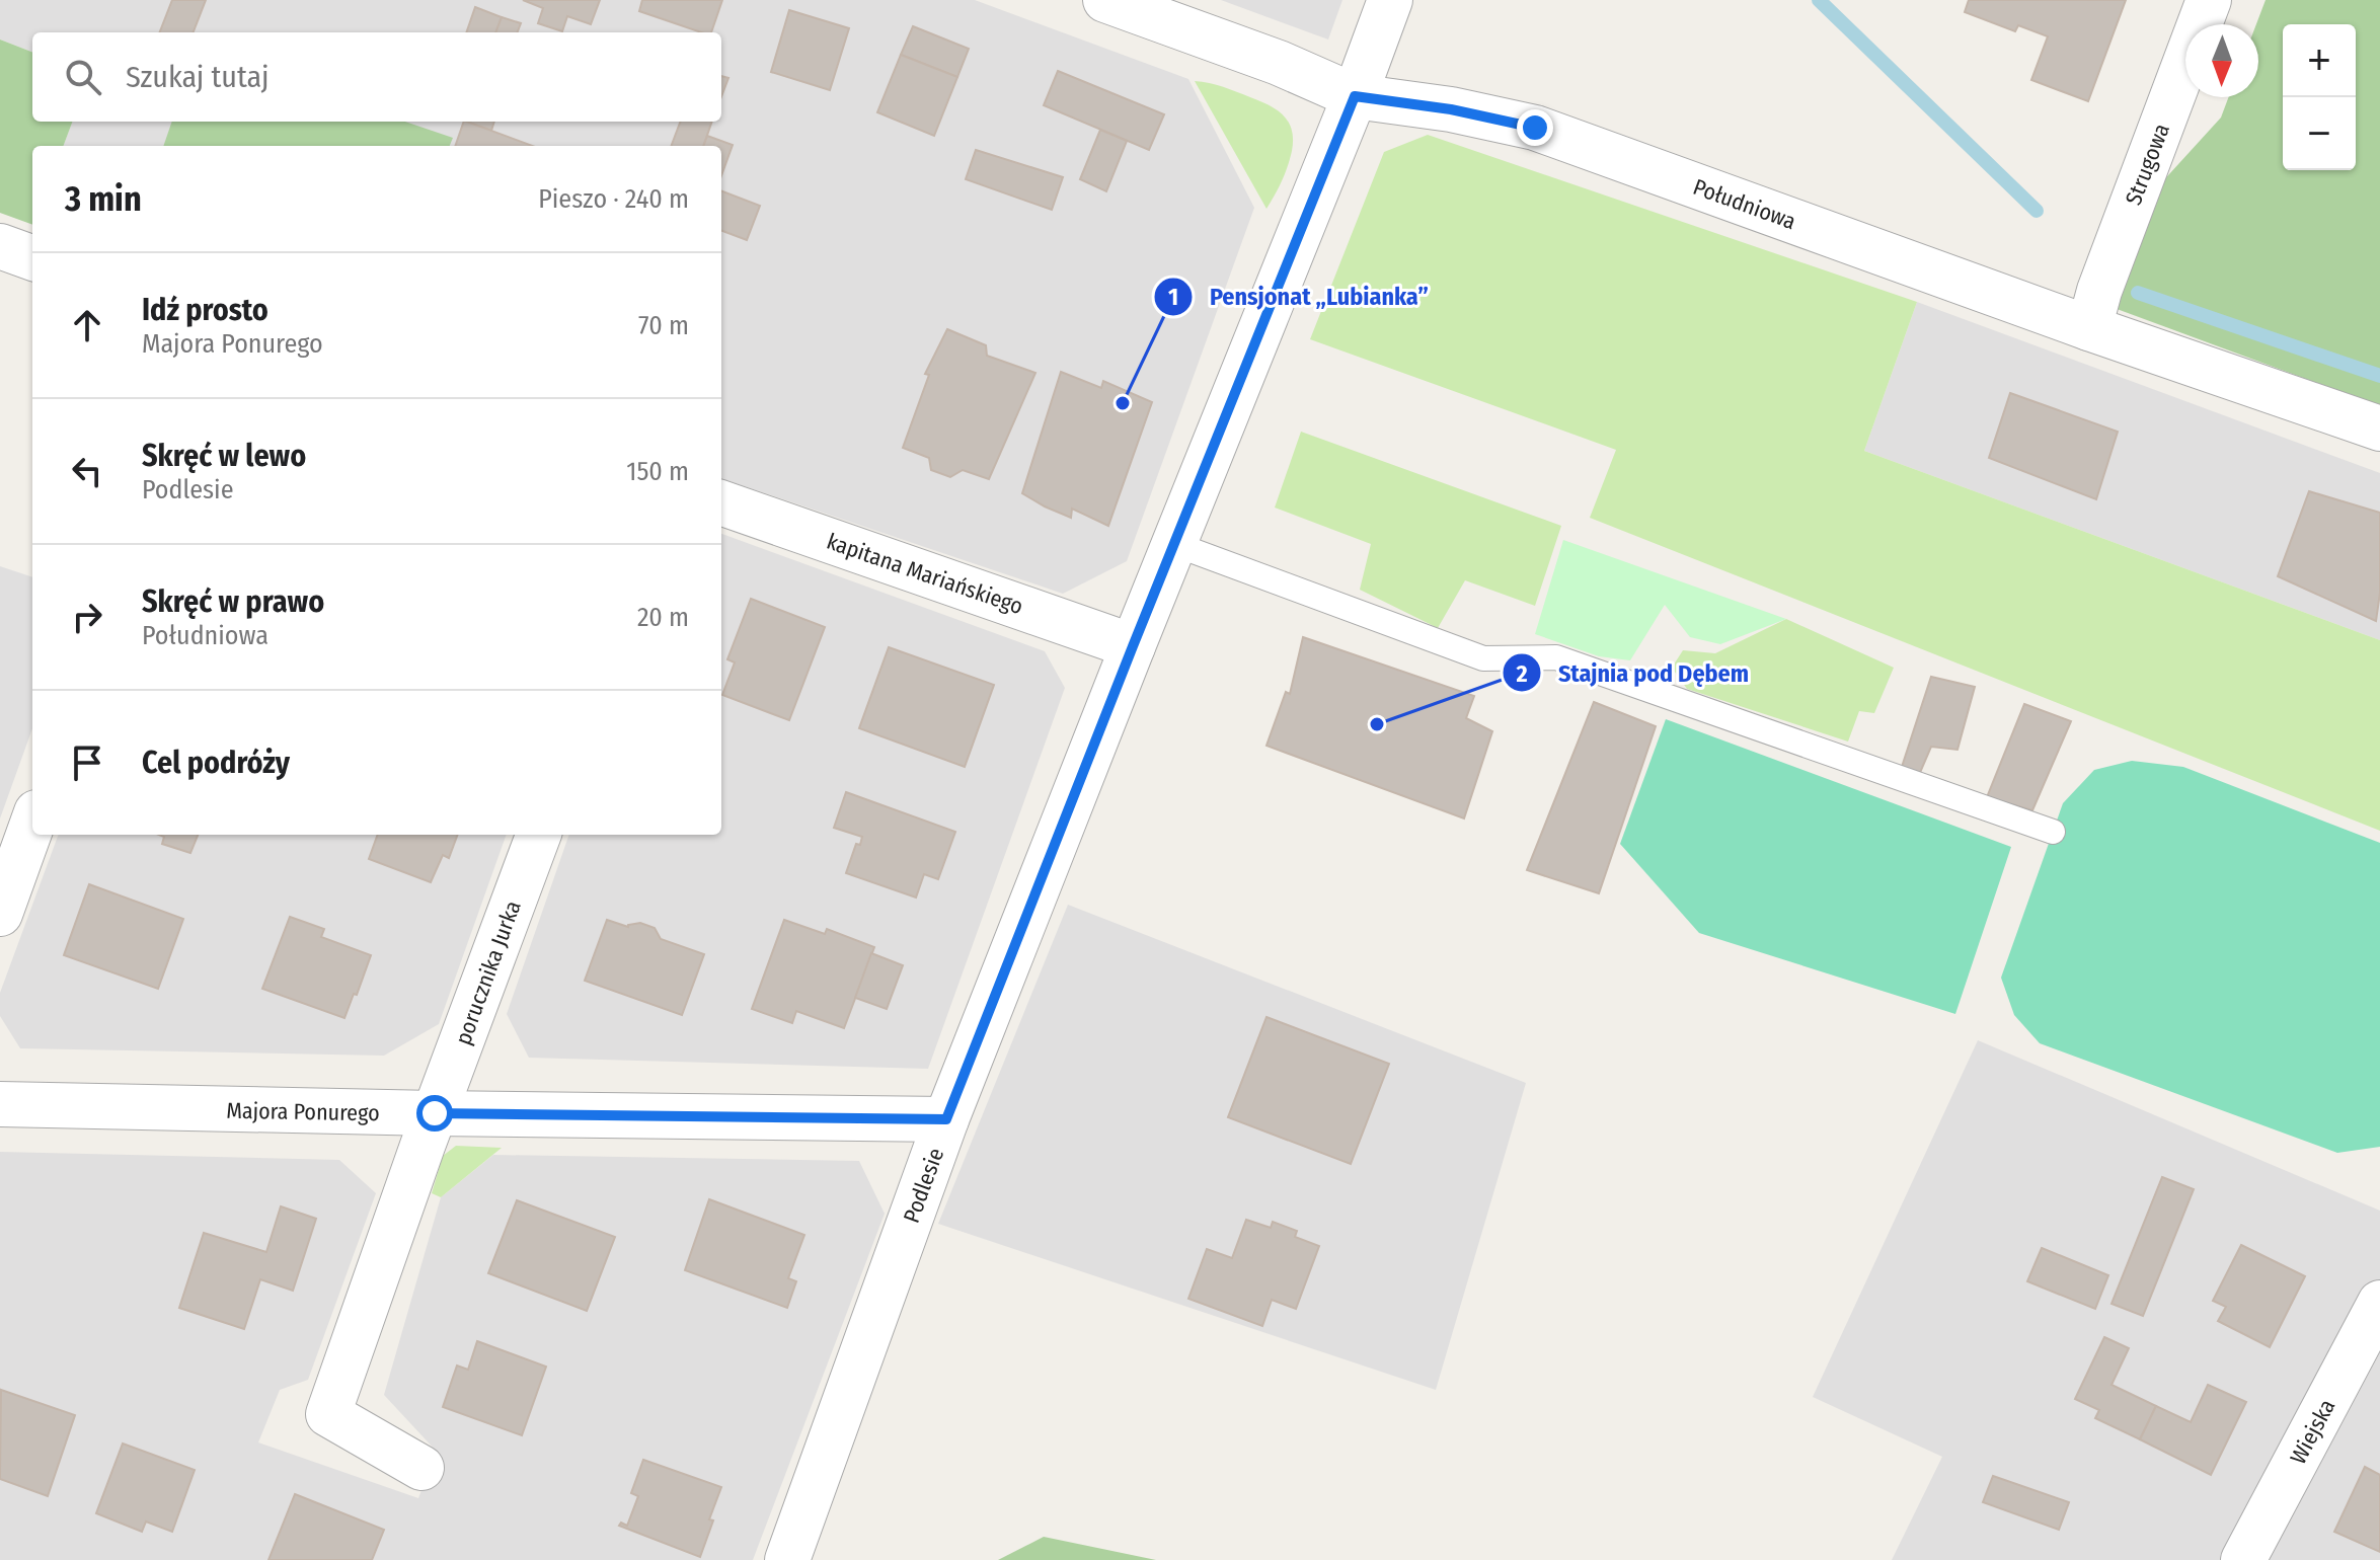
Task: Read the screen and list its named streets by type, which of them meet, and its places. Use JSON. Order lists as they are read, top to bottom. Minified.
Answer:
{"streets":{"street":["Strugowa","Południowa","kapitana Mariańskiego","porucznika Jurka","Majora Ponurego","Podlesie","Wiejska"]},"crossings":[["Strugowa","Południowa"],["Południowa","Podlesie"],["kapitana Mariańskiego","Podlesie"],["porucznika Jurka","Majora Ponurego"],["Majora Ponurego","Podlesie"]],"places":["Pensjonat „Lubianka”","Stajnia pod Dębem"],"north":"bottom","page":{"map_buttons":["+","−"],"search":"Szukaj tutaj","heading":["3 min","Pieszo · 240 m"],"list":[["Idź prosto","Majora Ponurego","70 m"],["Skręć w lewo","Podlesie","150 m"],["Skręć w prawo","Południowa","20 m"],"Cel podróży"]}}
